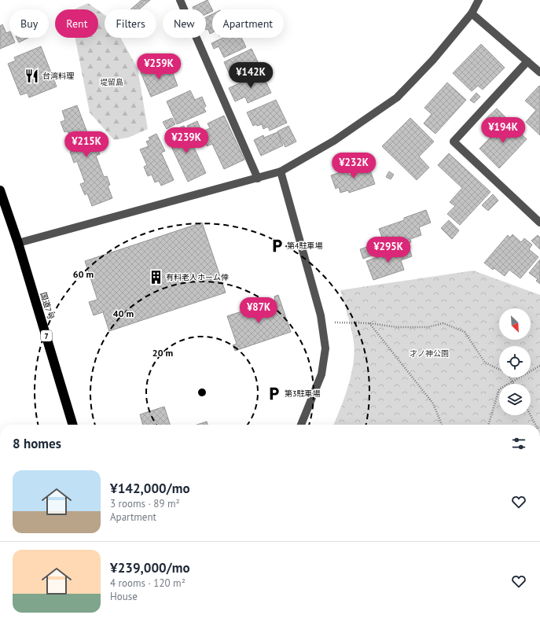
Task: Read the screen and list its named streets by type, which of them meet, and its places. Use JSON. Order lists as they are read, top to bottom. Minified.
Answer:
{"streets":{"highway":["国道7号","7"]},"parks":["堤留島","才ノ神公園"],"places":{"restaurant":["台湾料理"],"parking":["第4駐車場","第3駐車場"],"building":["有料老人ホーム倖"]},"north":"bottom right","page":{"chip":["Buy","Rent","Filters","New","Apartment"],"price":["¥259K","¥142K","¥194K","¥239K","¥215K","¥232K","¥295K","¥87K"],"heading":"8 homes","list":[{"name":"¥142,000/mo","note":"3 rooms · 89 m² · Apartment"},{"name":"¥239,000/mo","note":"4 rooms · 120 m² · House"}]},"rings":["60 m","40 m","20 m"]}
